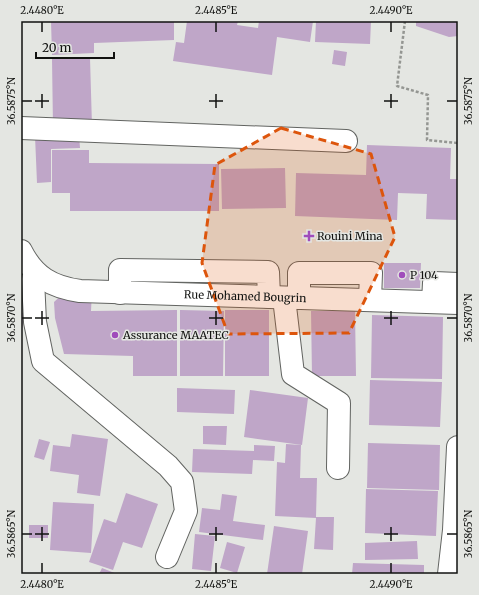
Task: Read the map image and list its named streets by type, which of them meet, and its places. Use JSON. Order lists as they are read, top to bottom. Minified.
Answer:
{"places":{"health":["Rouini Mina"],"other":["P 104","Assurance MAATEC"]},"scale_bar":"20 m","coordinates":["2.4480°E","2.4485°E","2.4490°E","36.5875°N","36.5870°N","36.5865°N"]}
